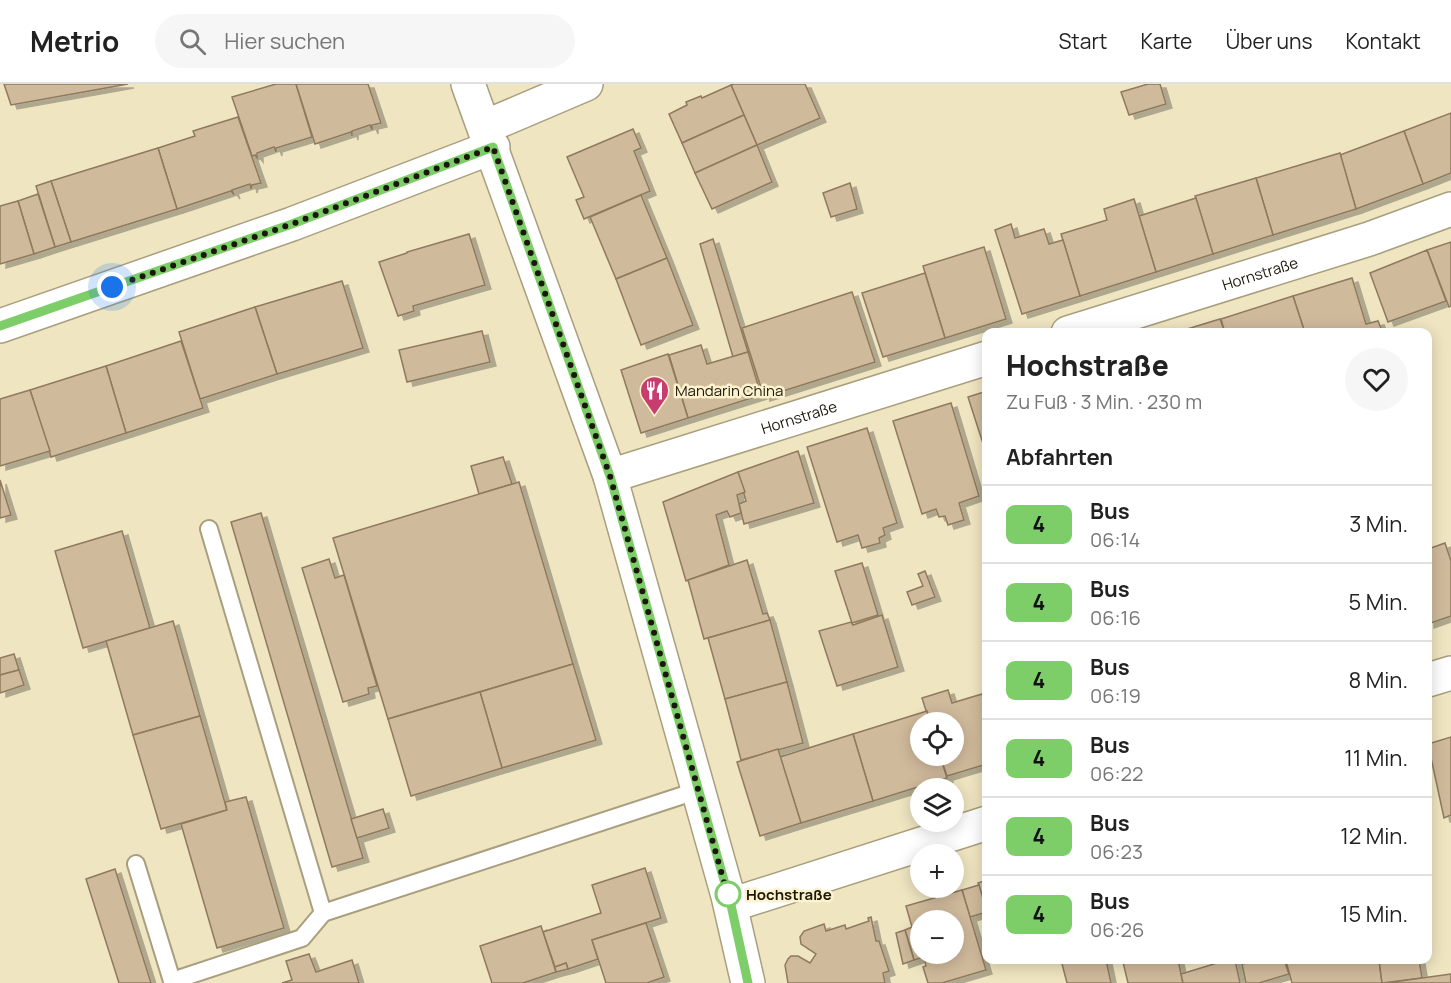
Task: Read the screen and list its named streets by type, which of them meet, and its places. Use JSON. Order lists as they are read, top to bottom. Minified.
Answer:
{"streets":{"street":["Hornstraße"]},"places":{"restaurant":["Mandarin China"],"other":["Hochstraße"]},"lines":["bus line 4"],"page":{"header":"Metrio","search":"Hier suchen","nav":["Start","Karte","Über uns","Kontakt"],"heading":[["Hochstraße","Zu Fuß · 3 Min. · 230 m"],"Abfahrten"],"list":[{"mark":"4","name":"Bus","note":"06:14","value":"3 Min."},{"mark":"4","name":"Bus","note":"06:16","value":"5 Min."},{"mark":"4","name":"Bus","note":"06:19","value":"8 Min."},{"mark":"4","name":"Bus","note":"06:22","value":"11 Min."},{"mark":"4","name":"Bus","note":"06:23","value":"12 Min."},{"mark":"4","name":"Bus","note":"06:26","value":"15 Min."}],"map_buttons":["+","−"]}}
